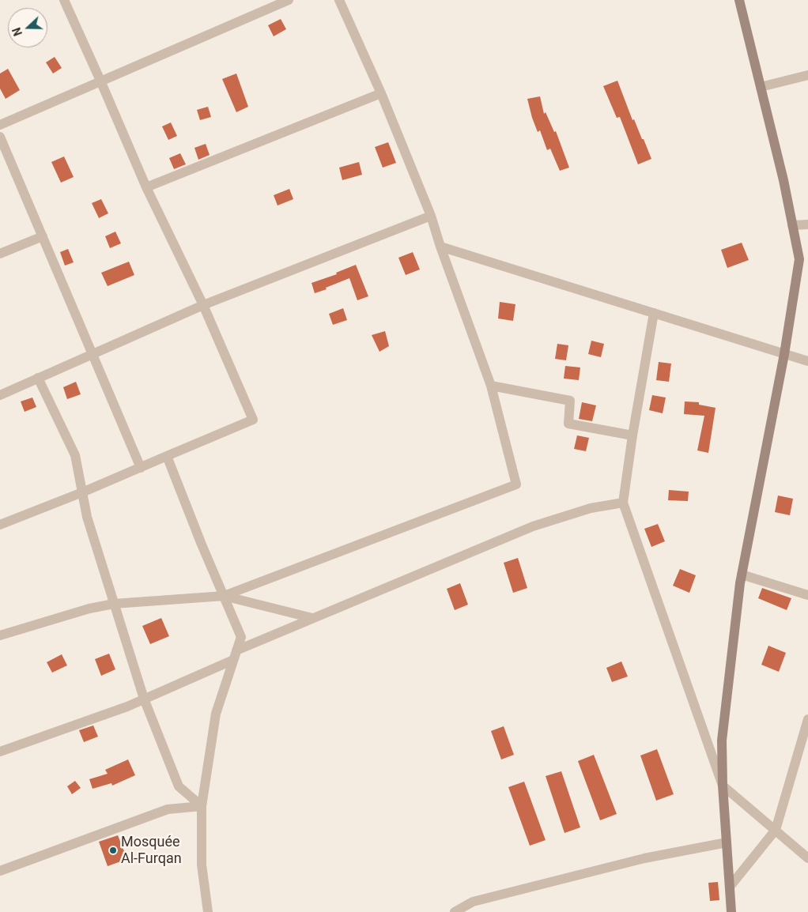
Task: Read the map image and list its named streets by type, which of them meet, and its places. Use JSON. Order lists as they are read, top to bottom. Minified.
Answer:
{"places":["Mosquée Al-Furqan"],"north":"left"}
